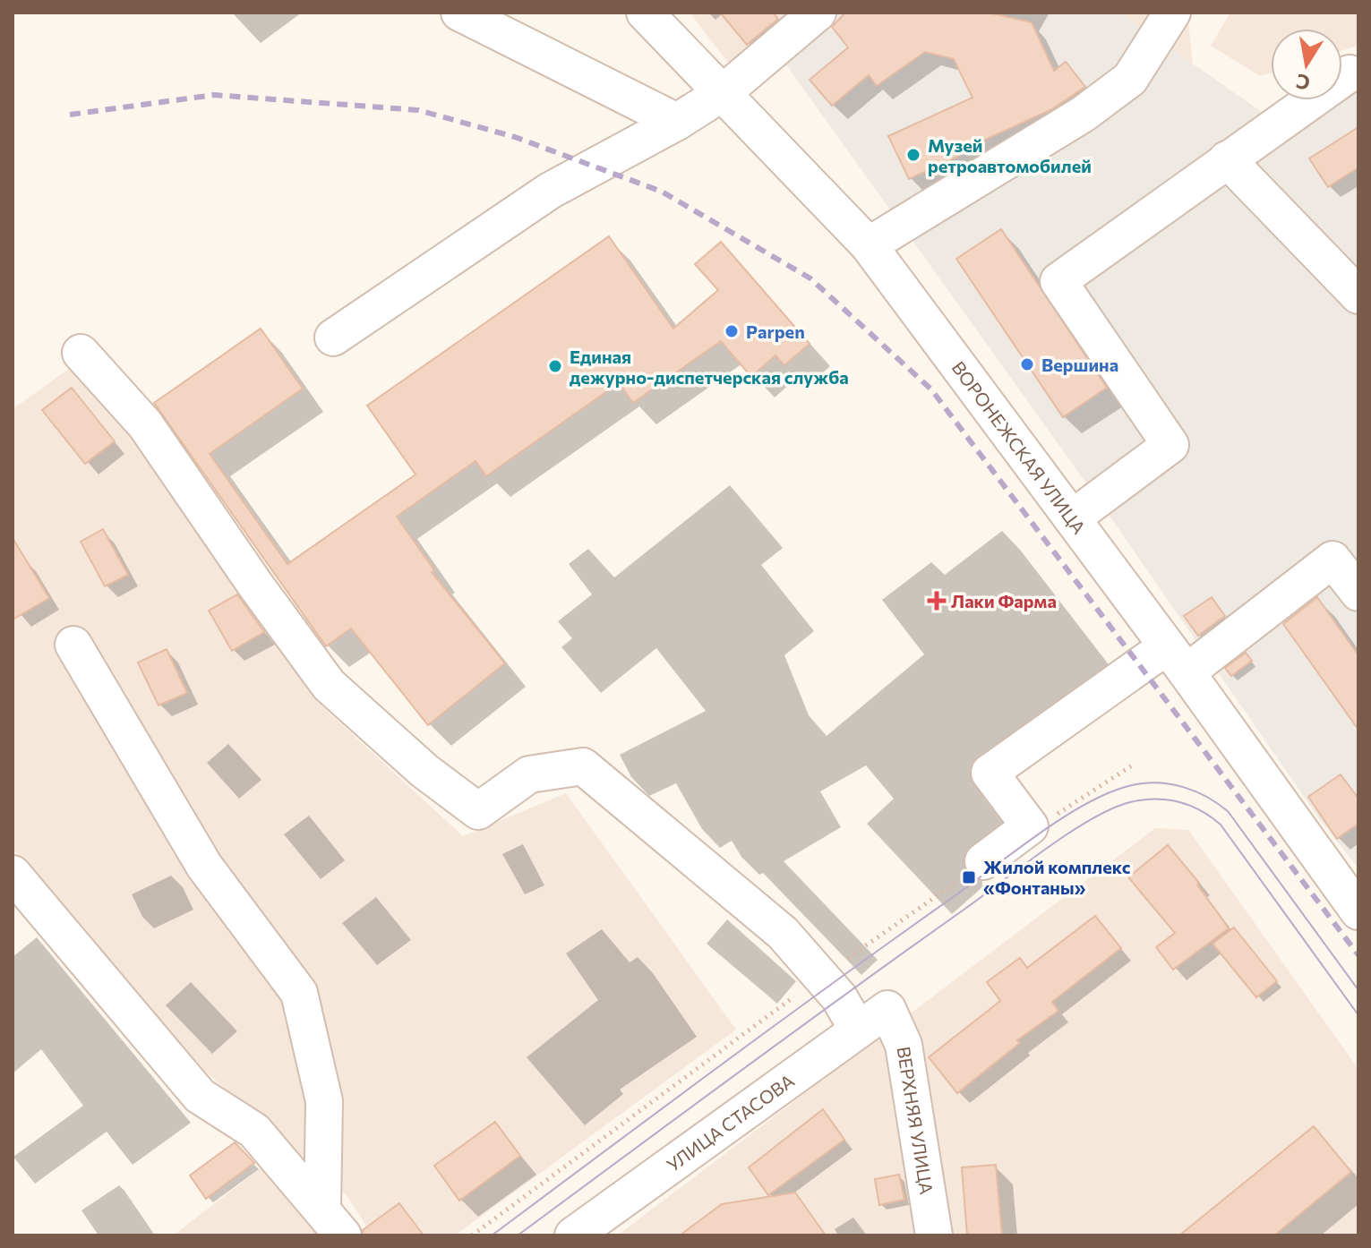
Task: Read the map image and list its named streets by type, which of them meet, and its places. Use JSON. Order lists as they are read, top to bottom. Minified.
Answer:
{"streets":{"street":["ВОРОНЕЖСКАЯ УЛИЦА","ВЕРХНЯЯ УЛИЦА","УЛИЦА СТАСОВА"]},"crossings":[["ВЕРХНЯЯ УЛИЦА","УЛИЦА СТАСОВА"]],"places":{"other":["Музей ретроавтомобилей","Parpen","Вершина","Единая дежурно-диспетчерская служба"],"health":["Лаки Фарма"],"transit":["Жилой комплекс «Фонтаны»"]},"north":"bottom"}
